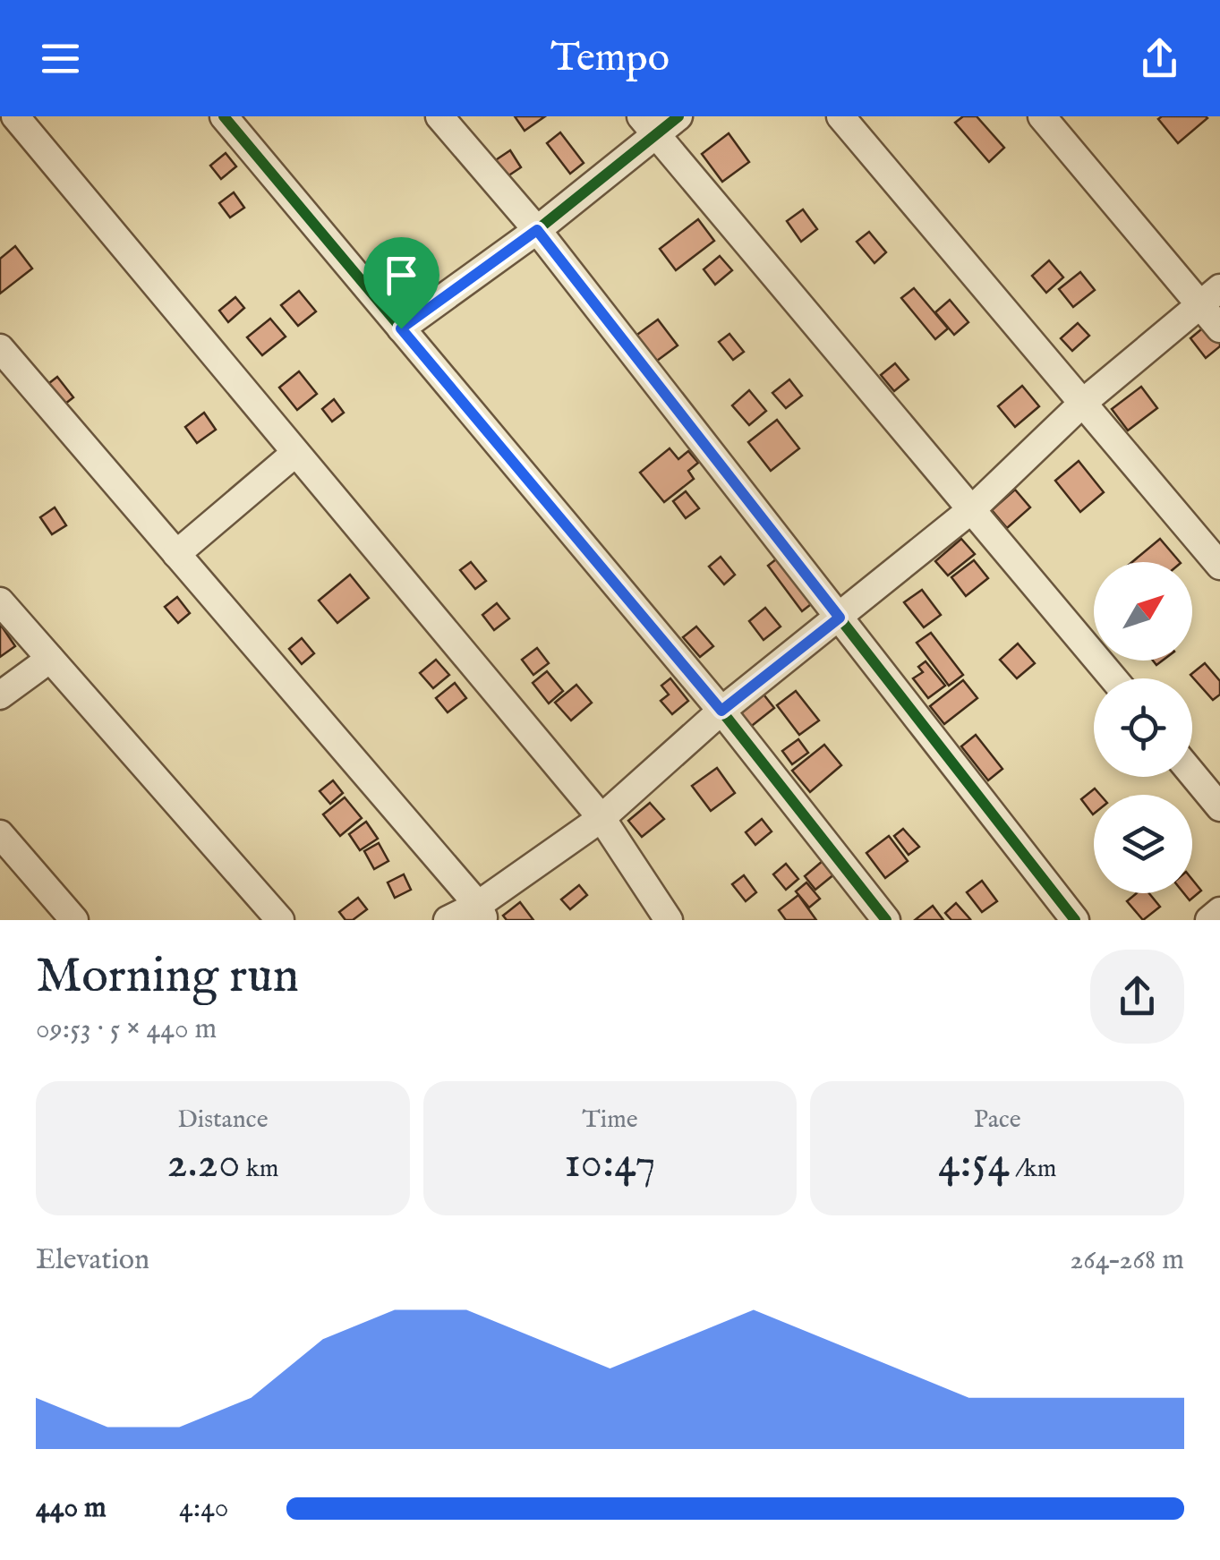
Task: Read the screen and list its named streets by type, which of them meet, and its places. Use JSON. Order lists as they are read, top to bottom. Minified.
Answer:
{"north":"top right","page":{"header":"Tempo","heading":["Morning run","09:53 · 5 × 440 m"],"stats":[["Distance","2.20 km"],["Time","10:47"],["Pace","4:54 /km"]],"chart":["Elevation","264–268 m"],"list":[{"name":"440 m","note":"4:40"}]}}
